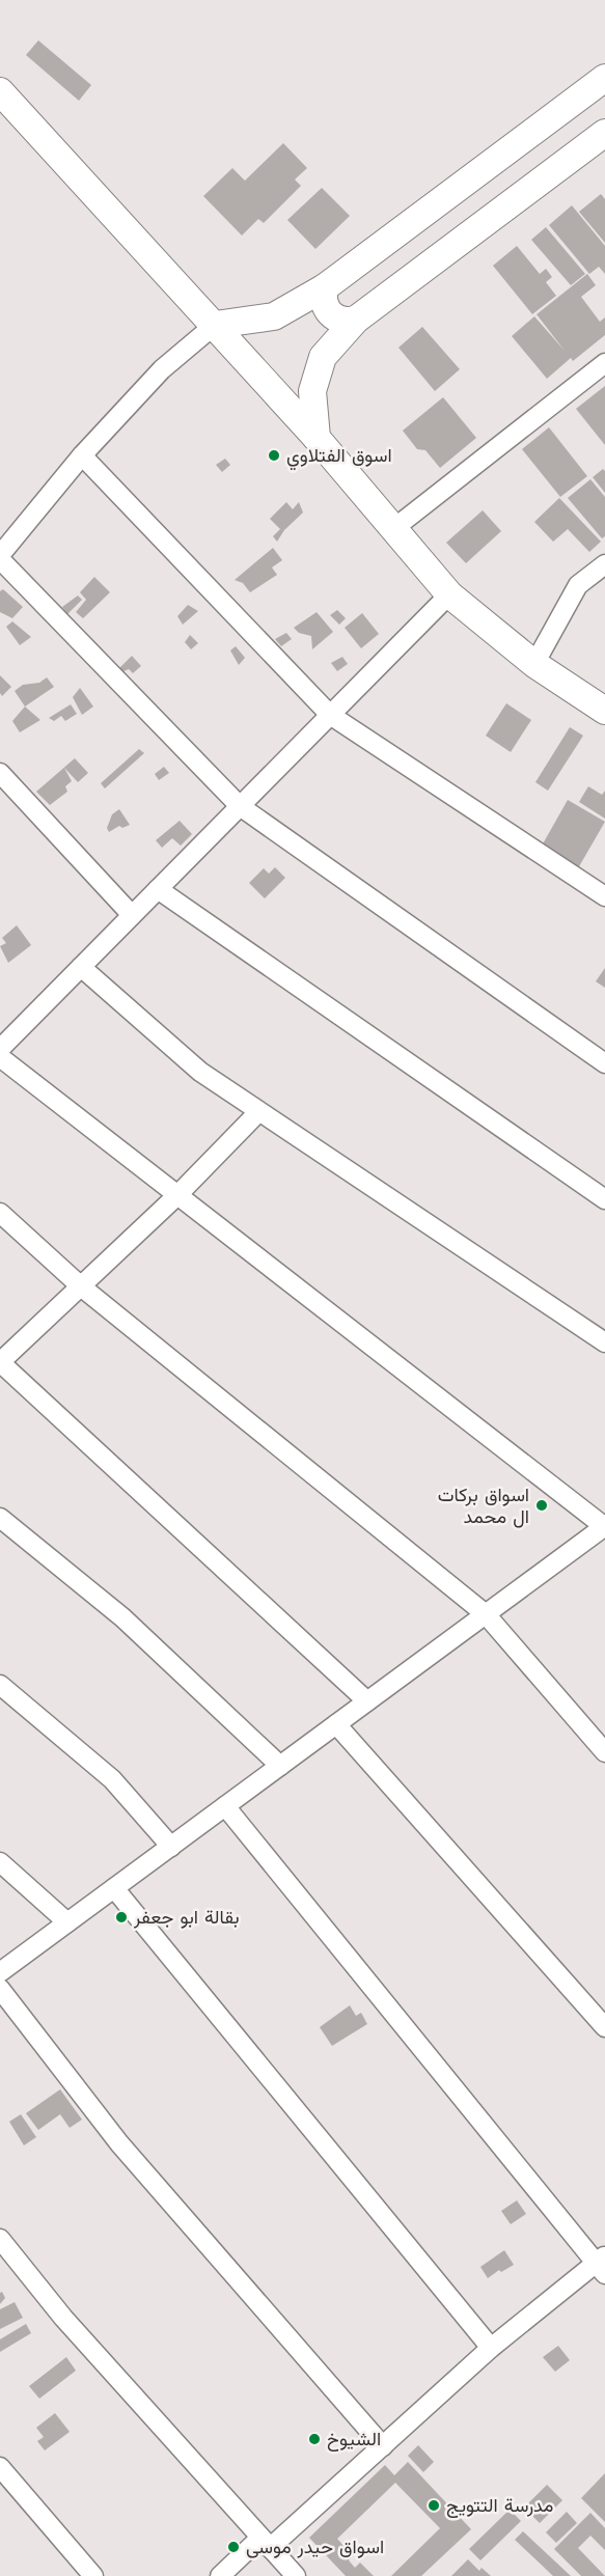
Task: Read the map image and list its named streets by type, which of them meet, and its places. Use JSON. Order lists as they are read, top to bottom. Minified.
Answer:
{"places":["اسوق الفتلاوي","اسواق بركات ال محمد","بقالة ابو جعفر","الشيوخ","مدرسة التتويج","اسواق حيدر موسى"]}
